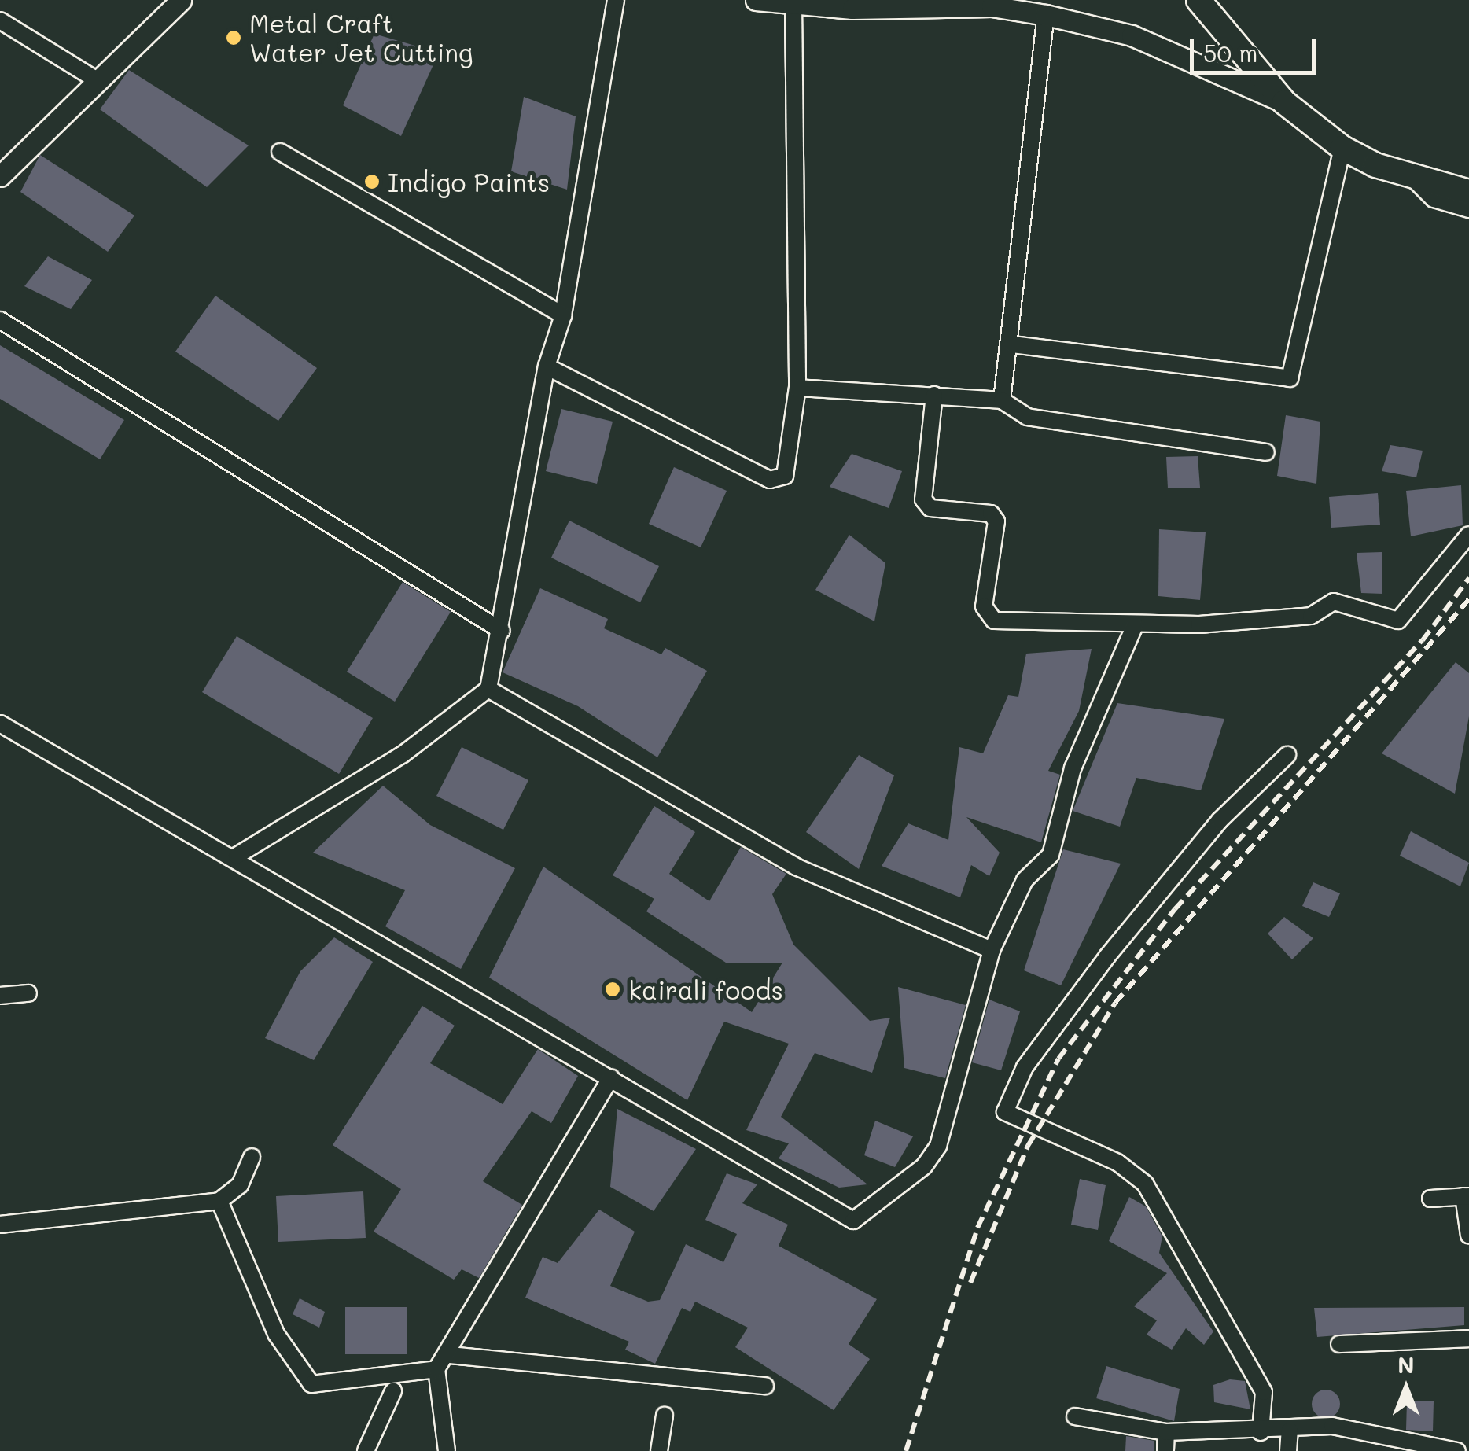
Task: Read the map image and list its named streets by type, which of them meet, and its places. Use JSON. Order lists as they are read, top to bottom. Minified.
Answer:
{"places":["Metal Craft Water Jet Cutting","Indigo Paints","kairali foods"],"scale_bar":"50 m","north":"top"}
